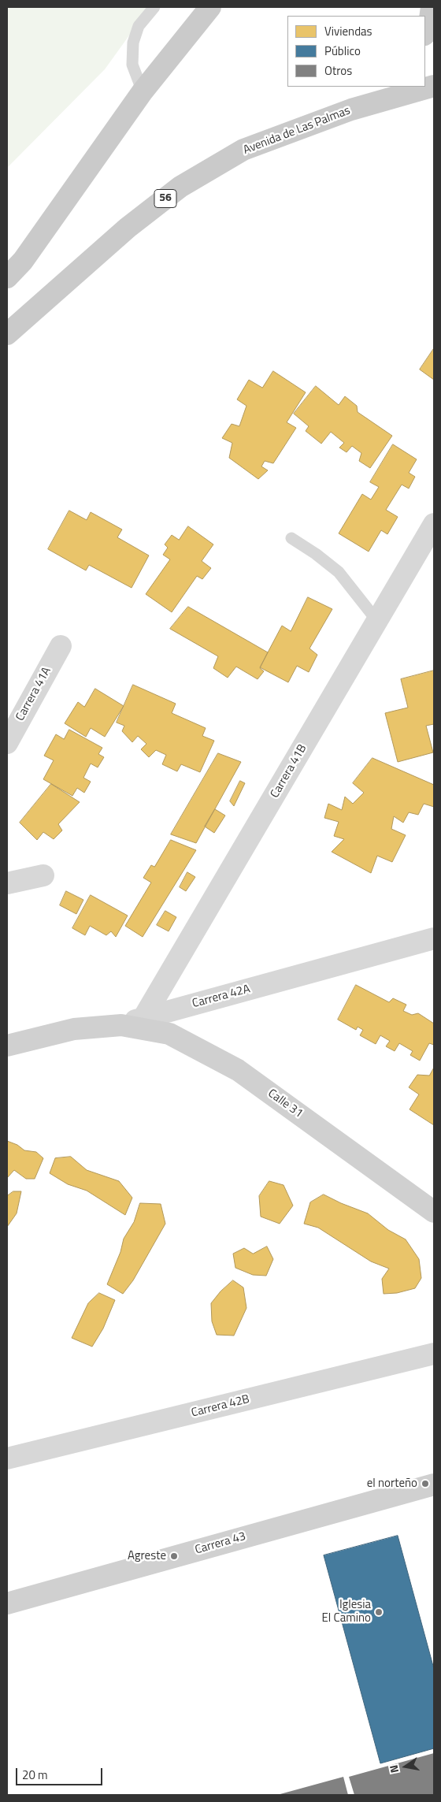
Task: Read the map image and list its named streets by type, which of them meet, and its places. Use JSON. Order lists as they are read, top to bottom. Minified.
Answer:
{"streets":{"main road":["Avenida de Las Palmas","56"],"street":["Carrera 41A","Carrera 41B","Carrera 42A","Calle 31","Carrera 42B","Carrera 43"]},"crossings":[["Carrera 41B","Carrera 42A"],["Carrera 42A","Calle 31"]],"places":["el norteño","Agreste","Iglesia El Camino"],"legend":["Viviendas","Público","Otros"],"scale_bar":"20 m","north":"left"}
